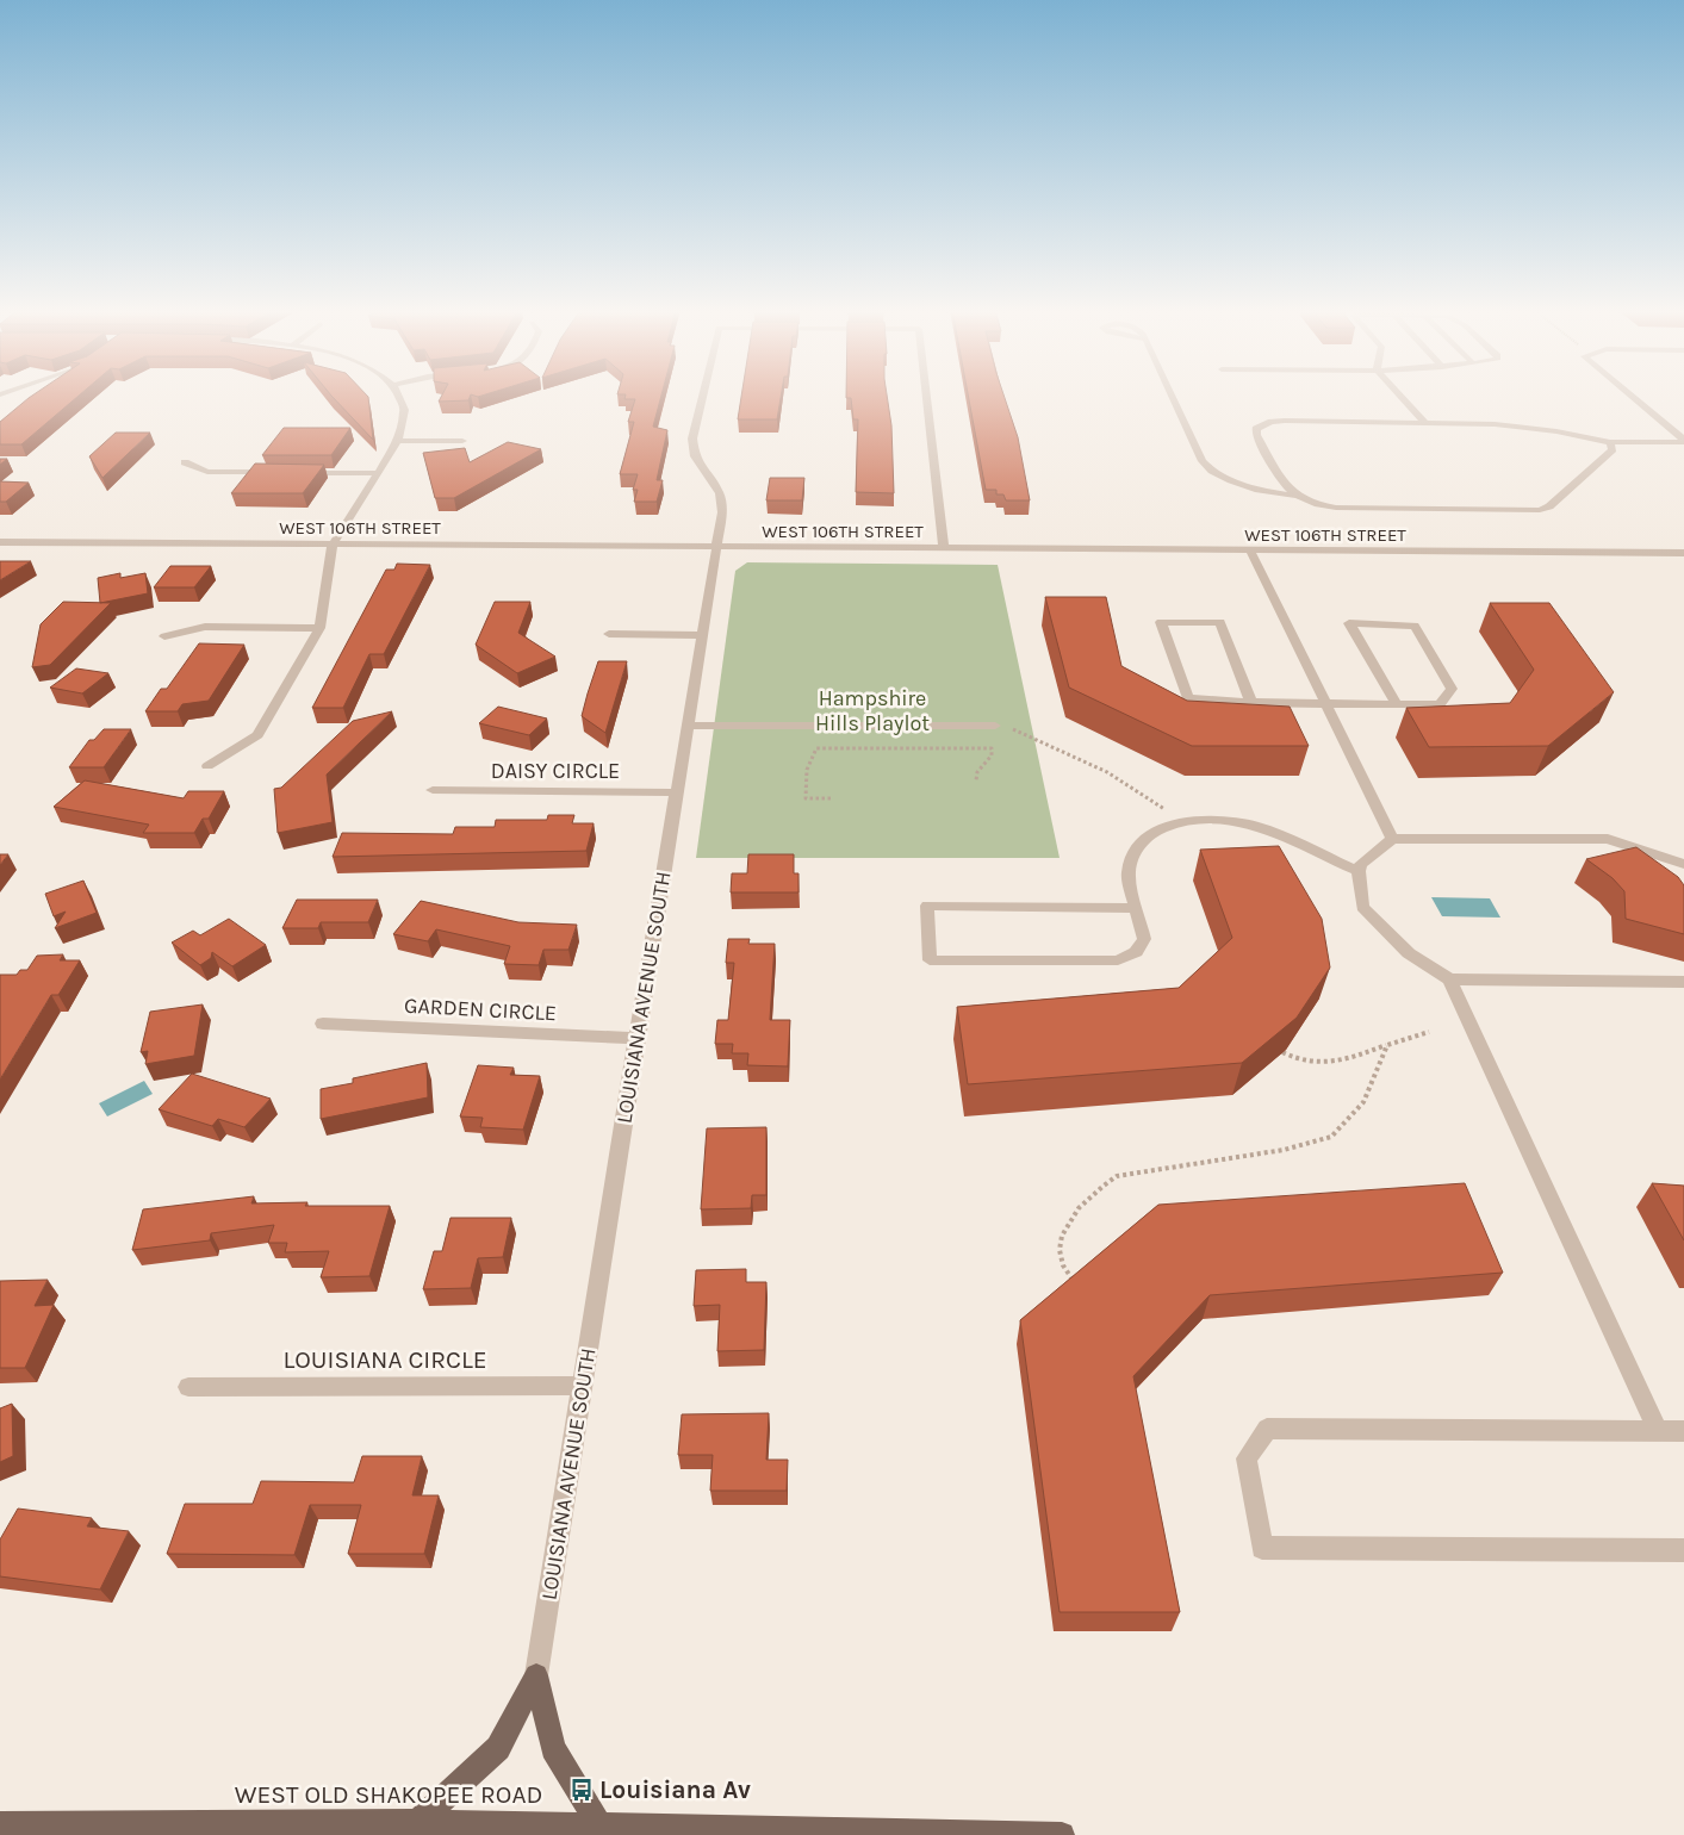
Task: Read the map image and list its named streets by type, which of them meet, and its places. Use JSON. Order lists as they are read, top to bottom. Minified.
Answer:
{"streets":{"main road":["WEST OLD SHAKOPEE ROAD"],"street":["WEST 106TH STREET","DAISY CIRCLE","LOUISIANA AVENUE SOUTH","GARDEN CIRCLE","LOUISIANA CIRCLE"]},"crossings":[["WEST 106TH STREET","LOUISIANA AVENUE SOUTH"],["DAISY CIRCLE","LOUISIANA AVENUE SOUTH"],["LOUISIANA AVENUE SOUTH","GARDEN CIRCLE"],["LOUISIANA AVENUE SOUTH","LOUISIANA CIRCLE"]],"parks":["Hampshire Hills Playlot"],"places":{"bus stop":["Louisiana Av"]}}
